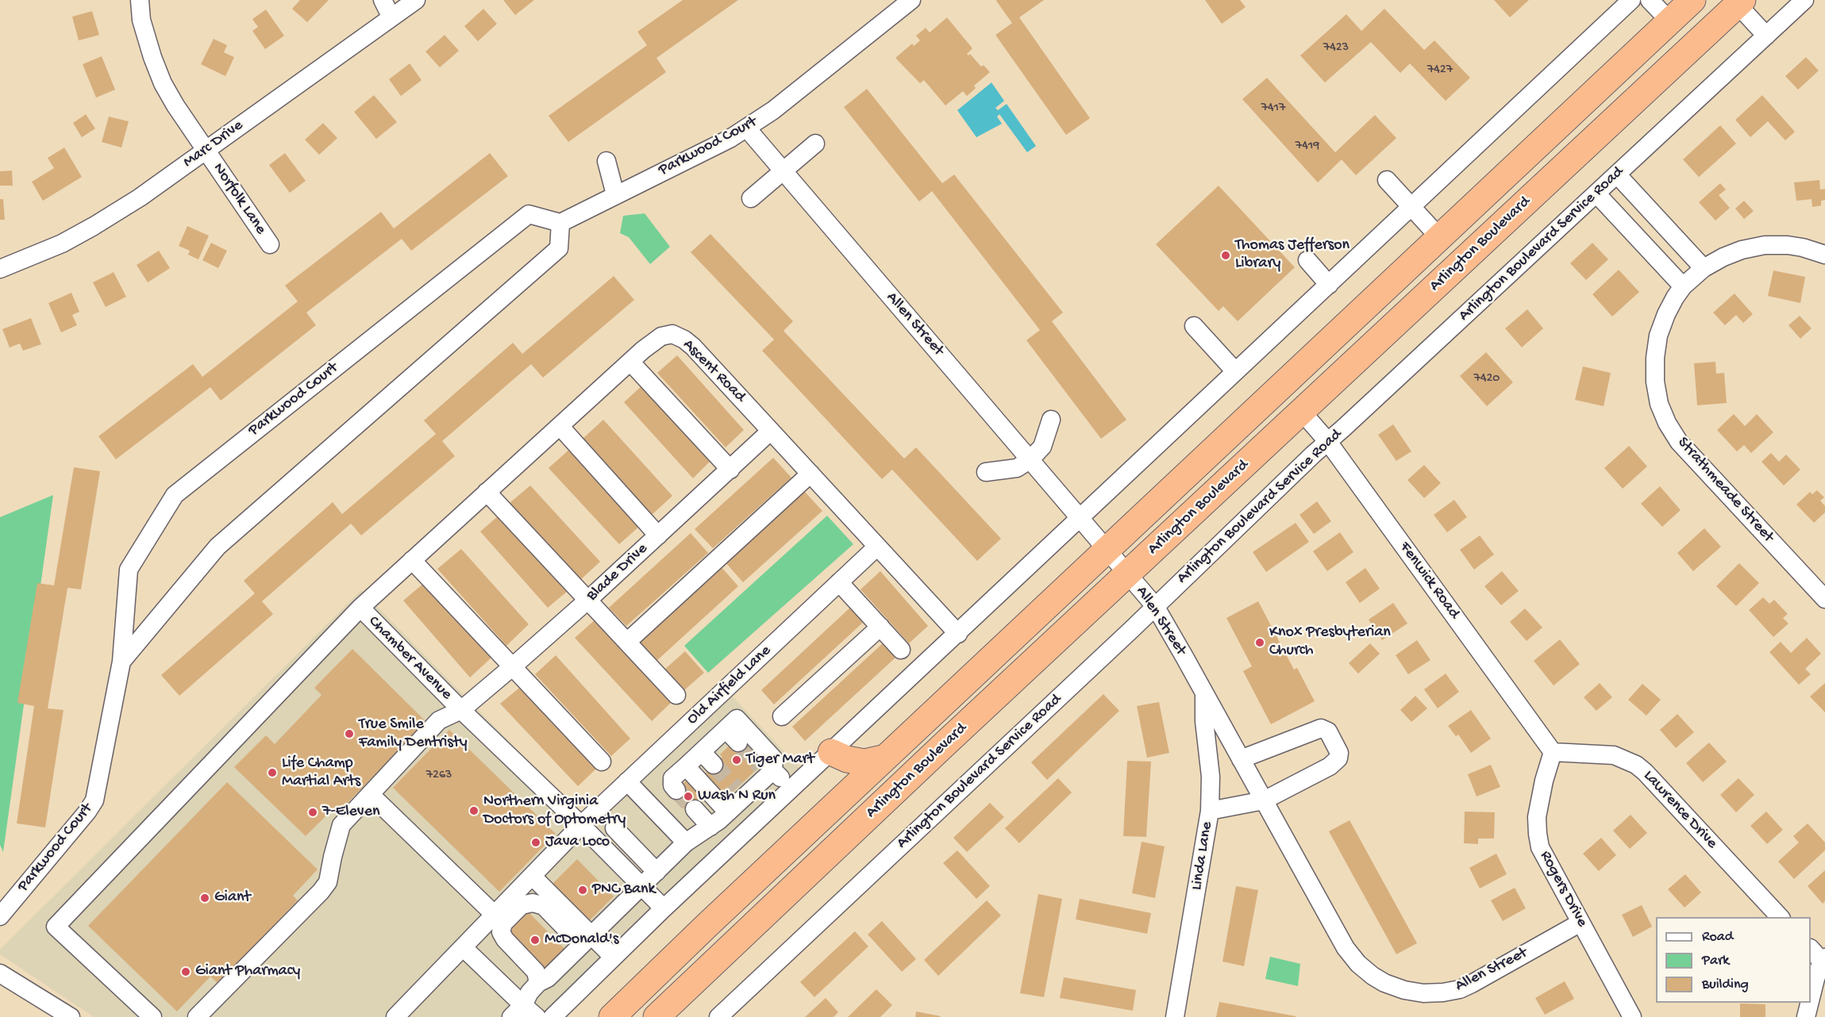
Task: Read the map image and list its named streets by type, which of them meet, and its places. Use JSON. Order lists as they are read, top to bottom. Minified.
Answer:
{"streets":{"highway":["Arlington Boulevard"],"street":["Marc Drive","Parkwood Court","Norfolk Lane","Arlington Boulevard Service Road","Allen Street","Ascent Road","Strathmeade Street","Blade Drive","Fenwick Road","Chamber Avenue","Old Airfield Lane","Lawrence Drive","Linda Lane","Rogers Drive"]},"crossings":[["Marc Drive","Norfolk Lane"],["Parkwood Court","Allen Street"],["Arlington Boulevard","Allen Street"],["Arlington Boulevard","Fenwick Road"],["Arlington Boulevard Service Road","Allen Street"],["Arlington Boulevard Service Road","Fenwick Road"],["Allen Street","Linda Lane"],["Allen Street","Rogers Drive"],["Ascent Road","Blade Drive"],["Ascent Road","Chamber Avenue"],["Ascent Road","Old Airfield Lane"],["Blade Drive","Chamber Avenue"],["Fenwick Road","Lawrence Drive"],["Fenwick Road","Rogers Drive"],["Chamber Avenue","Old Airfield Lane"],["Lawrence Drive","Rogers Drive"]],"places":["Thomas Jefferson Library","Knox Presbyterian Church","True Smile Family Dentristy","Tiger Mart","Life Champ Martial Arts","Wash N Run","Northern Virginia Doctors of Optometry","7-Eleven","Java Loco","PNC Bank","Giant","McDonald's","Giant Pharmacy"],"house_numbers":["7423","7427","7417","7419","7420","7263"],"legend":["Road","Park","Building"]}
